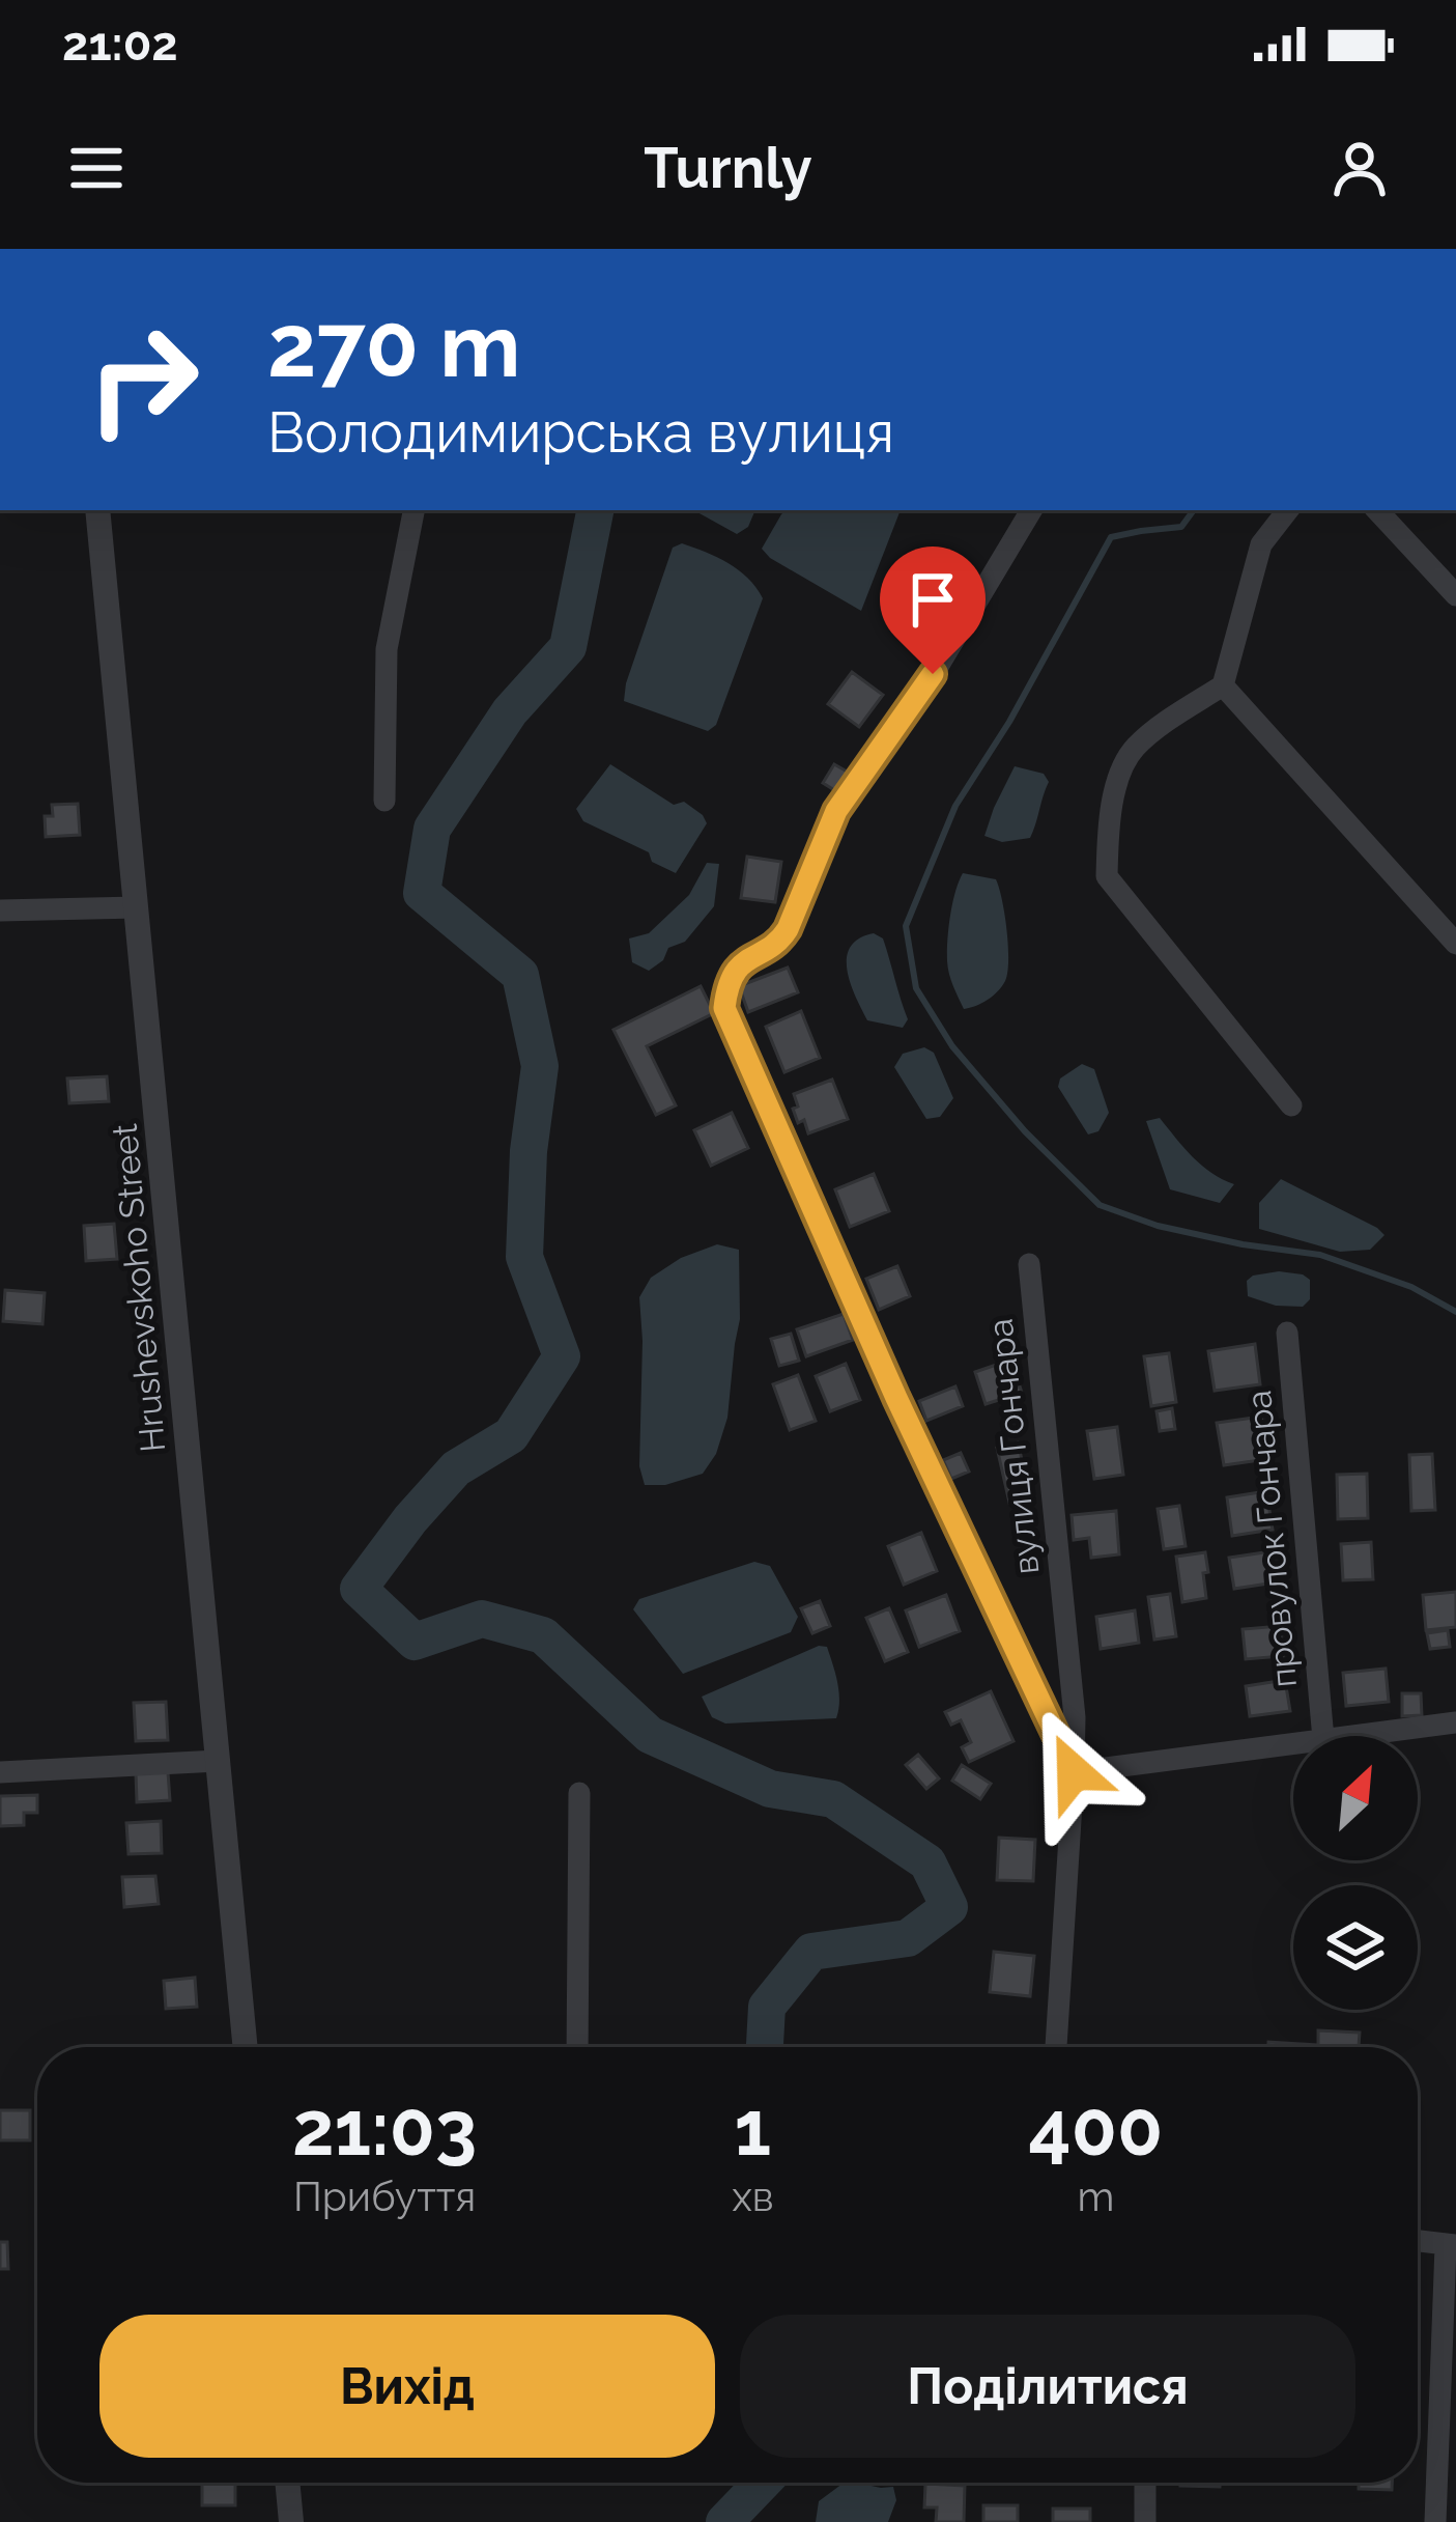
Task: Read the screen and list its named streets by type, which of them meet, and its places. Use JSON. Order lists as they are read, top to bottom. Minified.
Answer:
{"streets":{"street":["Hrushevskoho Street","вулиця Гончара","провулок Гончара"]},"north":"top right","page":{"status":"21:02","header":"Turnly","turn":["270 m","Володимирська вулиця"],"eta":["21:03","Прибуття","1","хв","400","m"],"buttons":["Вихід","Поділитися"]}}
